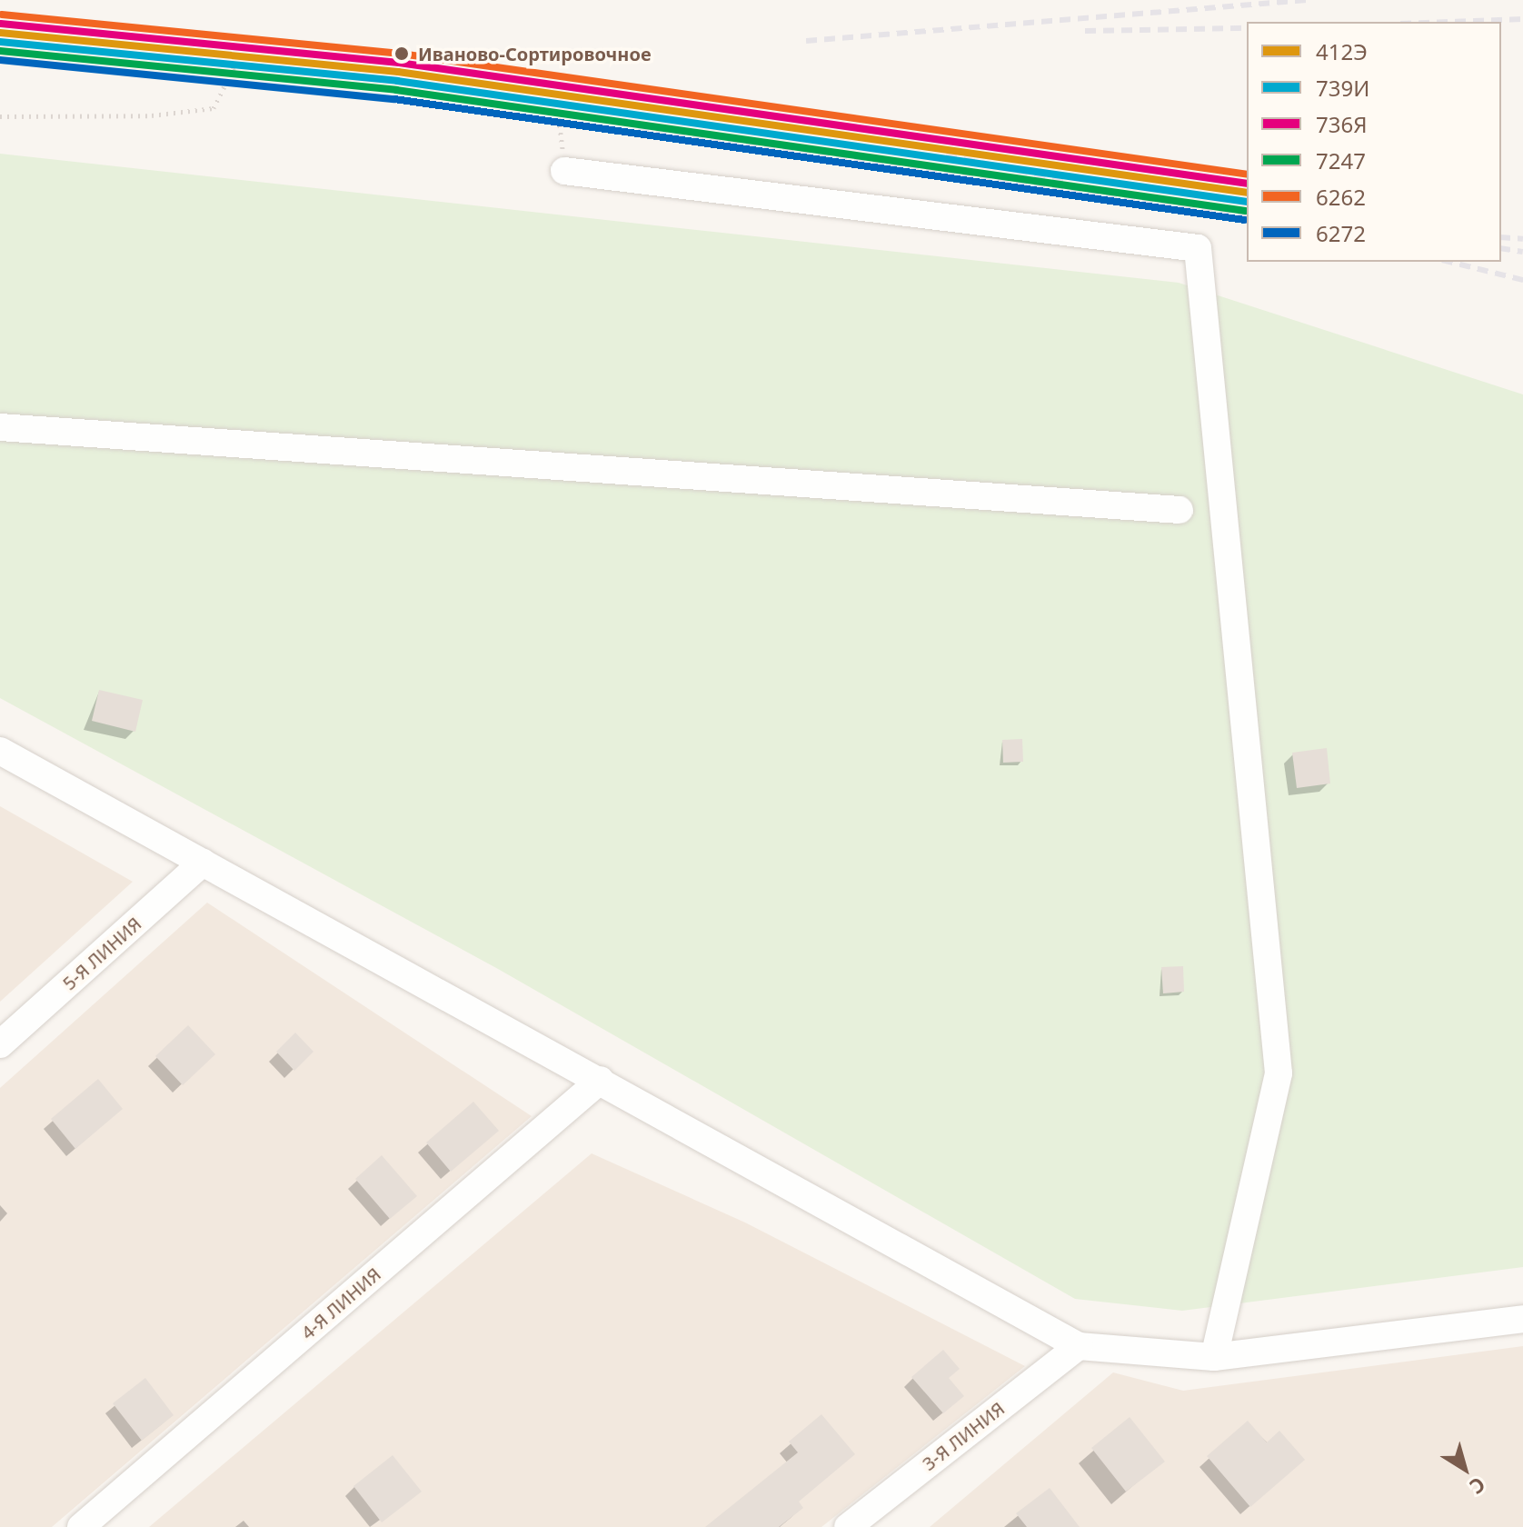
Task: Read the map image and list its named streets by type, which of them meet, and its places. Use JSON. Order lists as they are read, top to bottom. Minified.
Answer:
{"streets":{"street":["5-Я ЛИНИЯ","4-Я ЛИНИЯ","3-Я ЛИНИЯ"]},"places":["Иваново-Сортировочное"],"lines":["transit line 6262","transit line 736Я","transit line 412Э","transit line 739И","transit line 7247","transit line 6272"],"legend":["412Э","739И","736Я","7247","6262","6272"],"north":"bottom right"}
